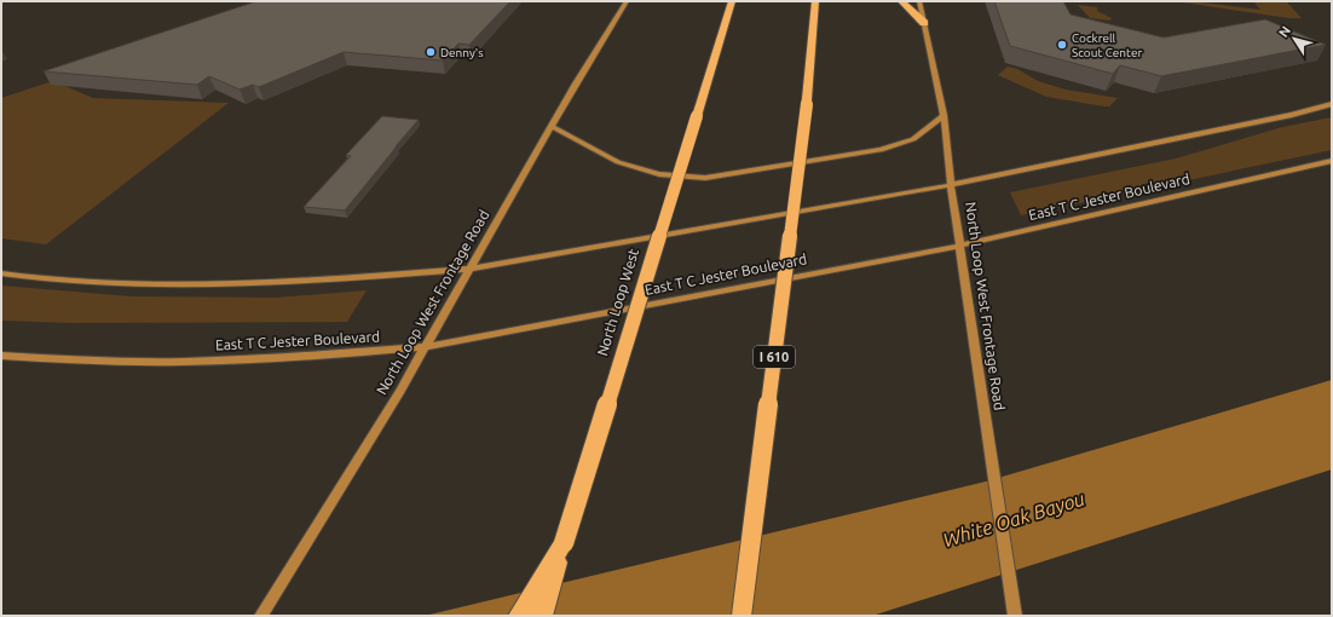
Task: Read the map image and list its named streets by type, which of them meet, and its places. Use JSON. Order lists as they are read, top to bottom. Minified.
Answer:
{"streets":{"highway":["North Loop West","I 610"],"street":["East T C Jester Boulevard","North Loop West Frontage Road"]},"crossings":[["East T C Jester Boulevard","North Loop West Frontage Road"]],"water":["White Oak Bayou"],"places":["Cockrell Scout Center","Denny's"],"north":"top left"}
